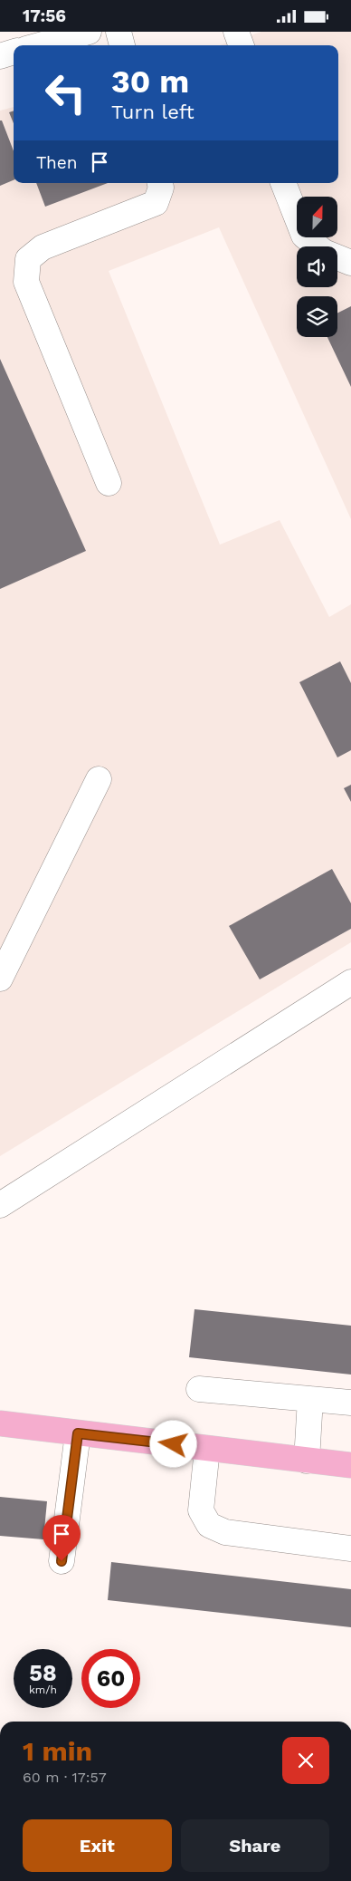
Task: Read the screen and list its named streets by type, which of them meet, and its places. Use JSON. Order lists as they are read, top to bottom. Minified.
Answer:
{"north":"top","page":{"status":"17:56","turn":["30 m","Turn left"],"then":"Then","speed":"58 km/h","limit":"60","heading":["1 min","60 m · 17:57"],"buttons":["Exit","Share"]}}
